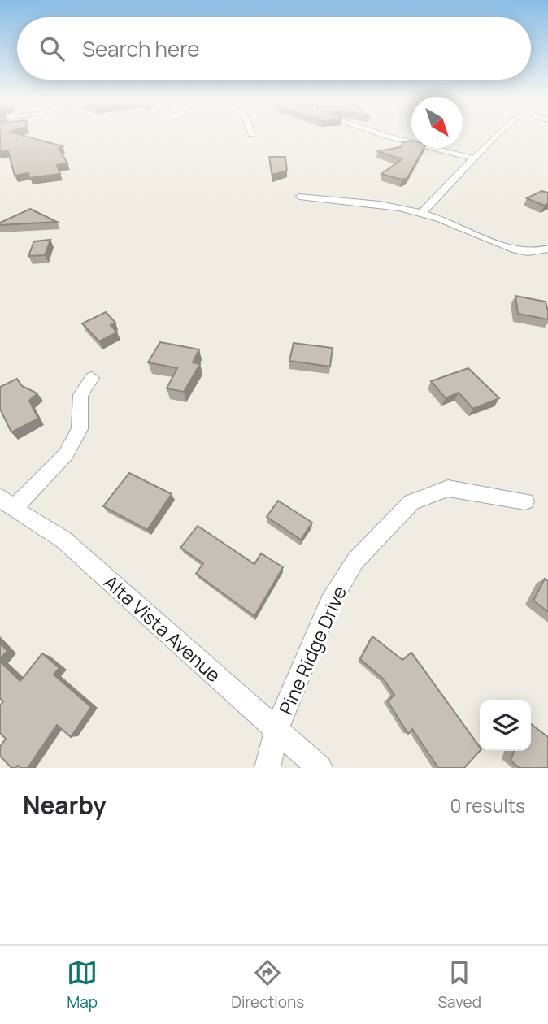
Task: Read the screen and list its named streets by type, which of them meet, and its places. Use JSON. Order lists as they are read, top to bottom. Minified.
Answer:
{"streets":{"street":["Alta Vista Avenue","Pine Ridge Drive"]},"crossings":[["Alta Vista Avenue","Pine Ridge Drive"]],"north":"bottom right","page":{"search":"Search here","heading":["Nearby","0 results"],"nav":["Map","Directions","Saved"]}}
